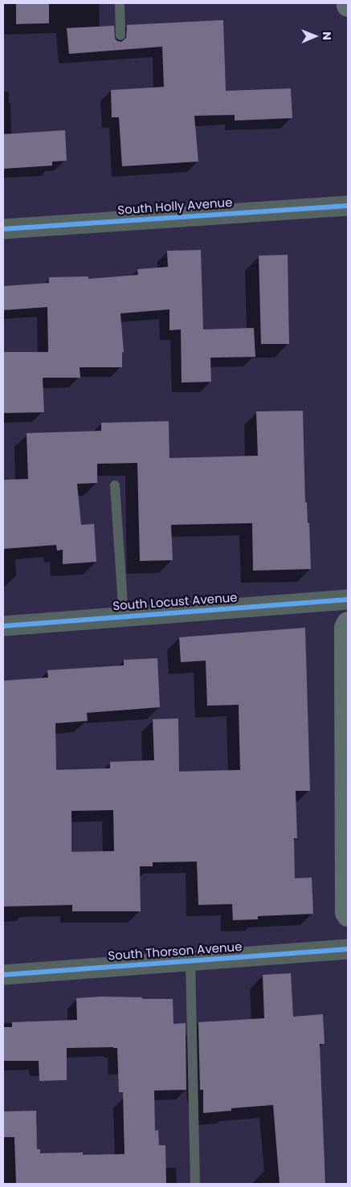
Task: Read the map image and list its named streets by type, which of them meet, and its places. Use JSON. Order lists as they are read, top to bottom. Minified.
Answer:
{"streets":{"street":["South Holly Avenue","South Locust Avenue","South Thorson Avenue"]},"north":"right"}
